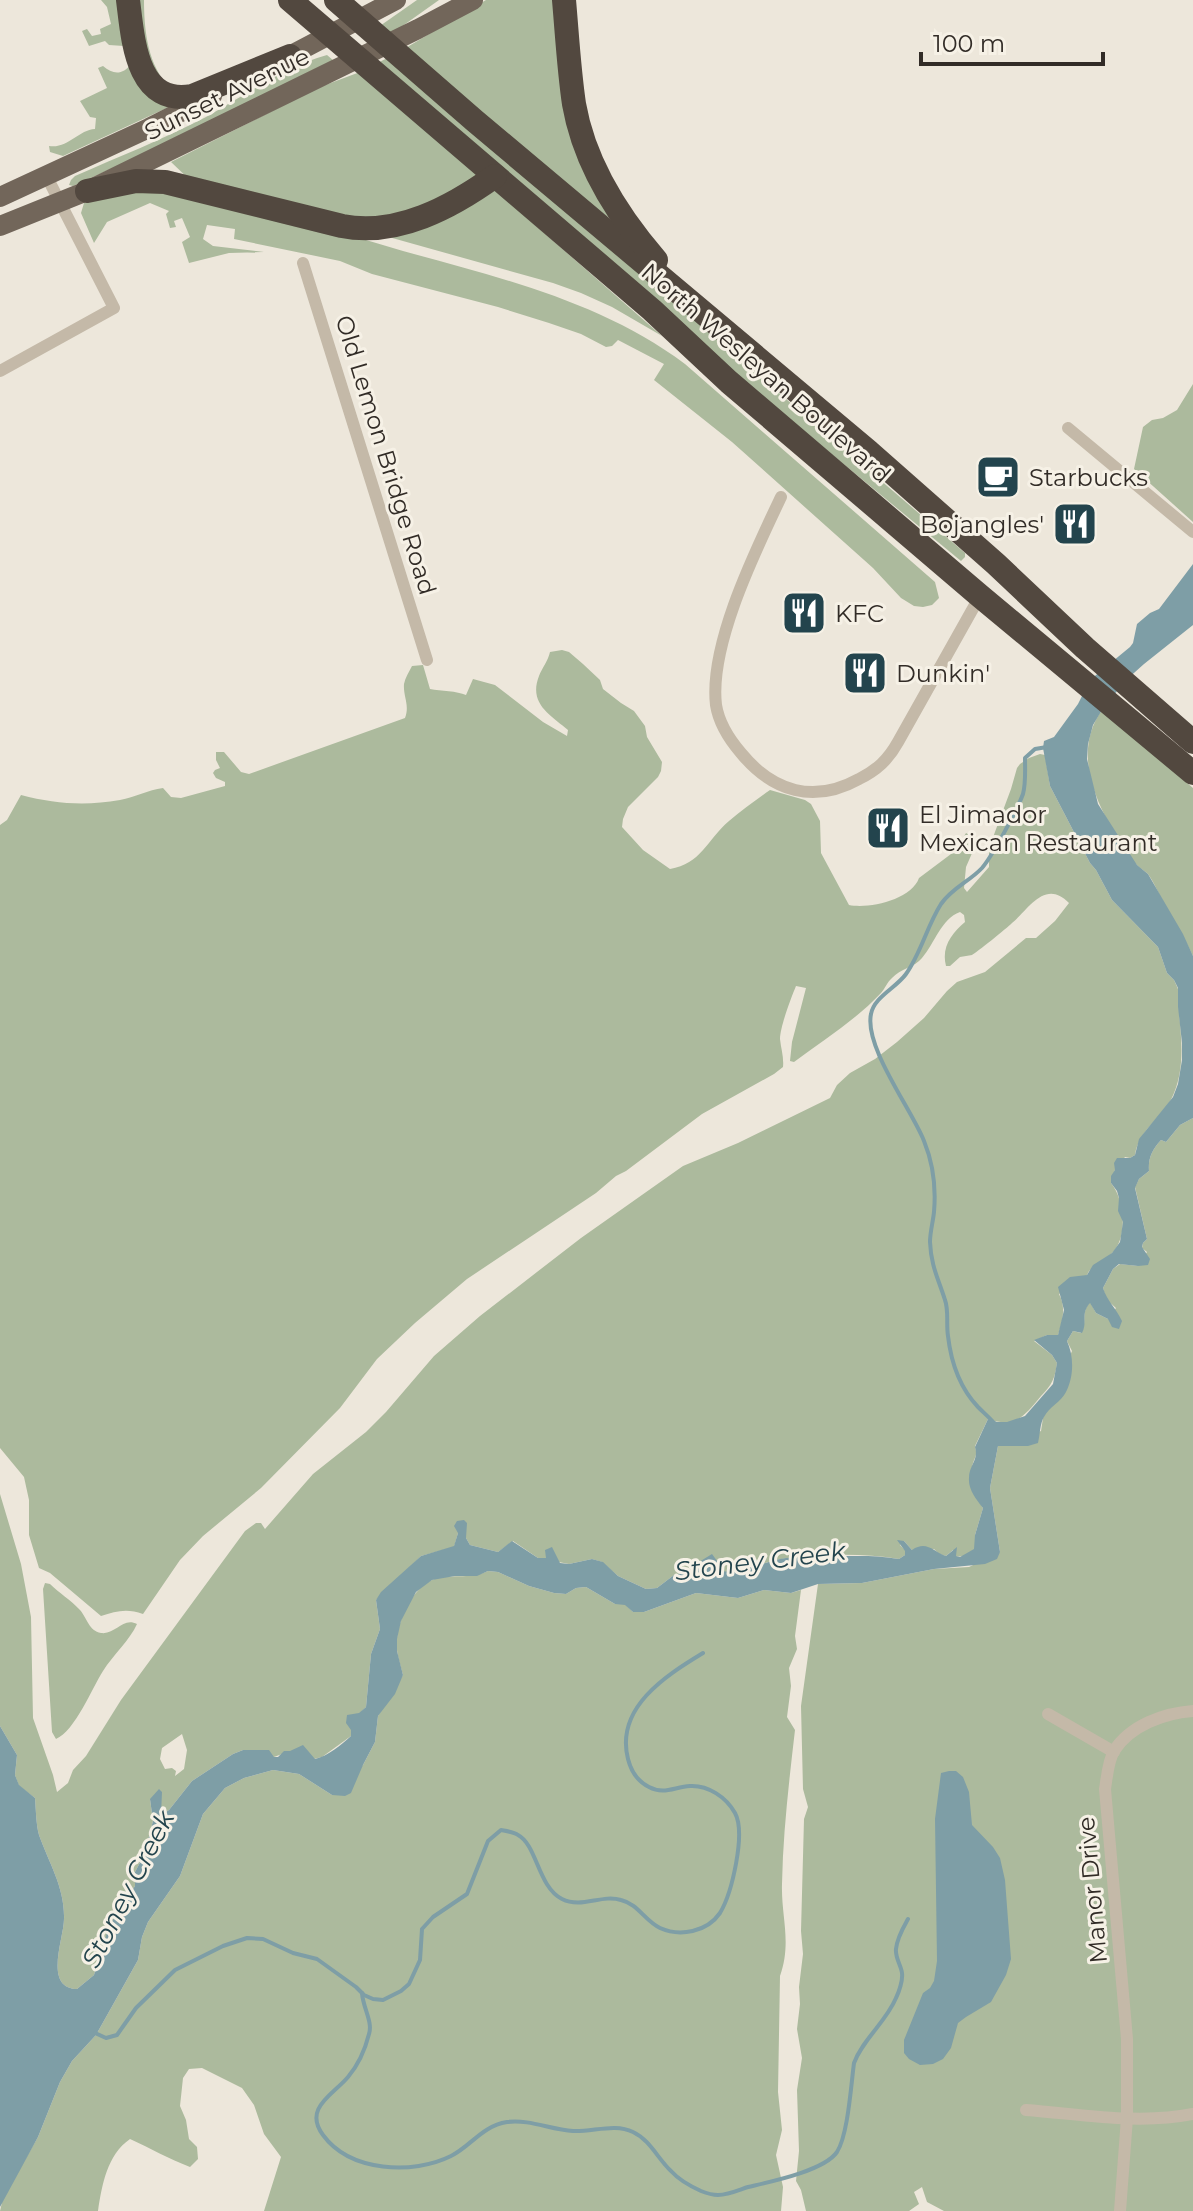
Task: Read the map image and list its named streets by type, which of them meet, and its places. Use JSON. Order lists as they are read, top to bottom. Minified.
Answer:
{"streets":{"highway":["North Wesleyan Boulevard"],"main road":["Sunset Avenue"],"street":["Old Lemon Bridge Road","Manor Drive"]},"water":["Stoney Creek"],"places":{"cafe":["Starbucks"],"restaurant":["Bojangles'","KFC","Dunkin'","El Jimador Mexican Restaurant"]},"scale_bar":"100 m"}
